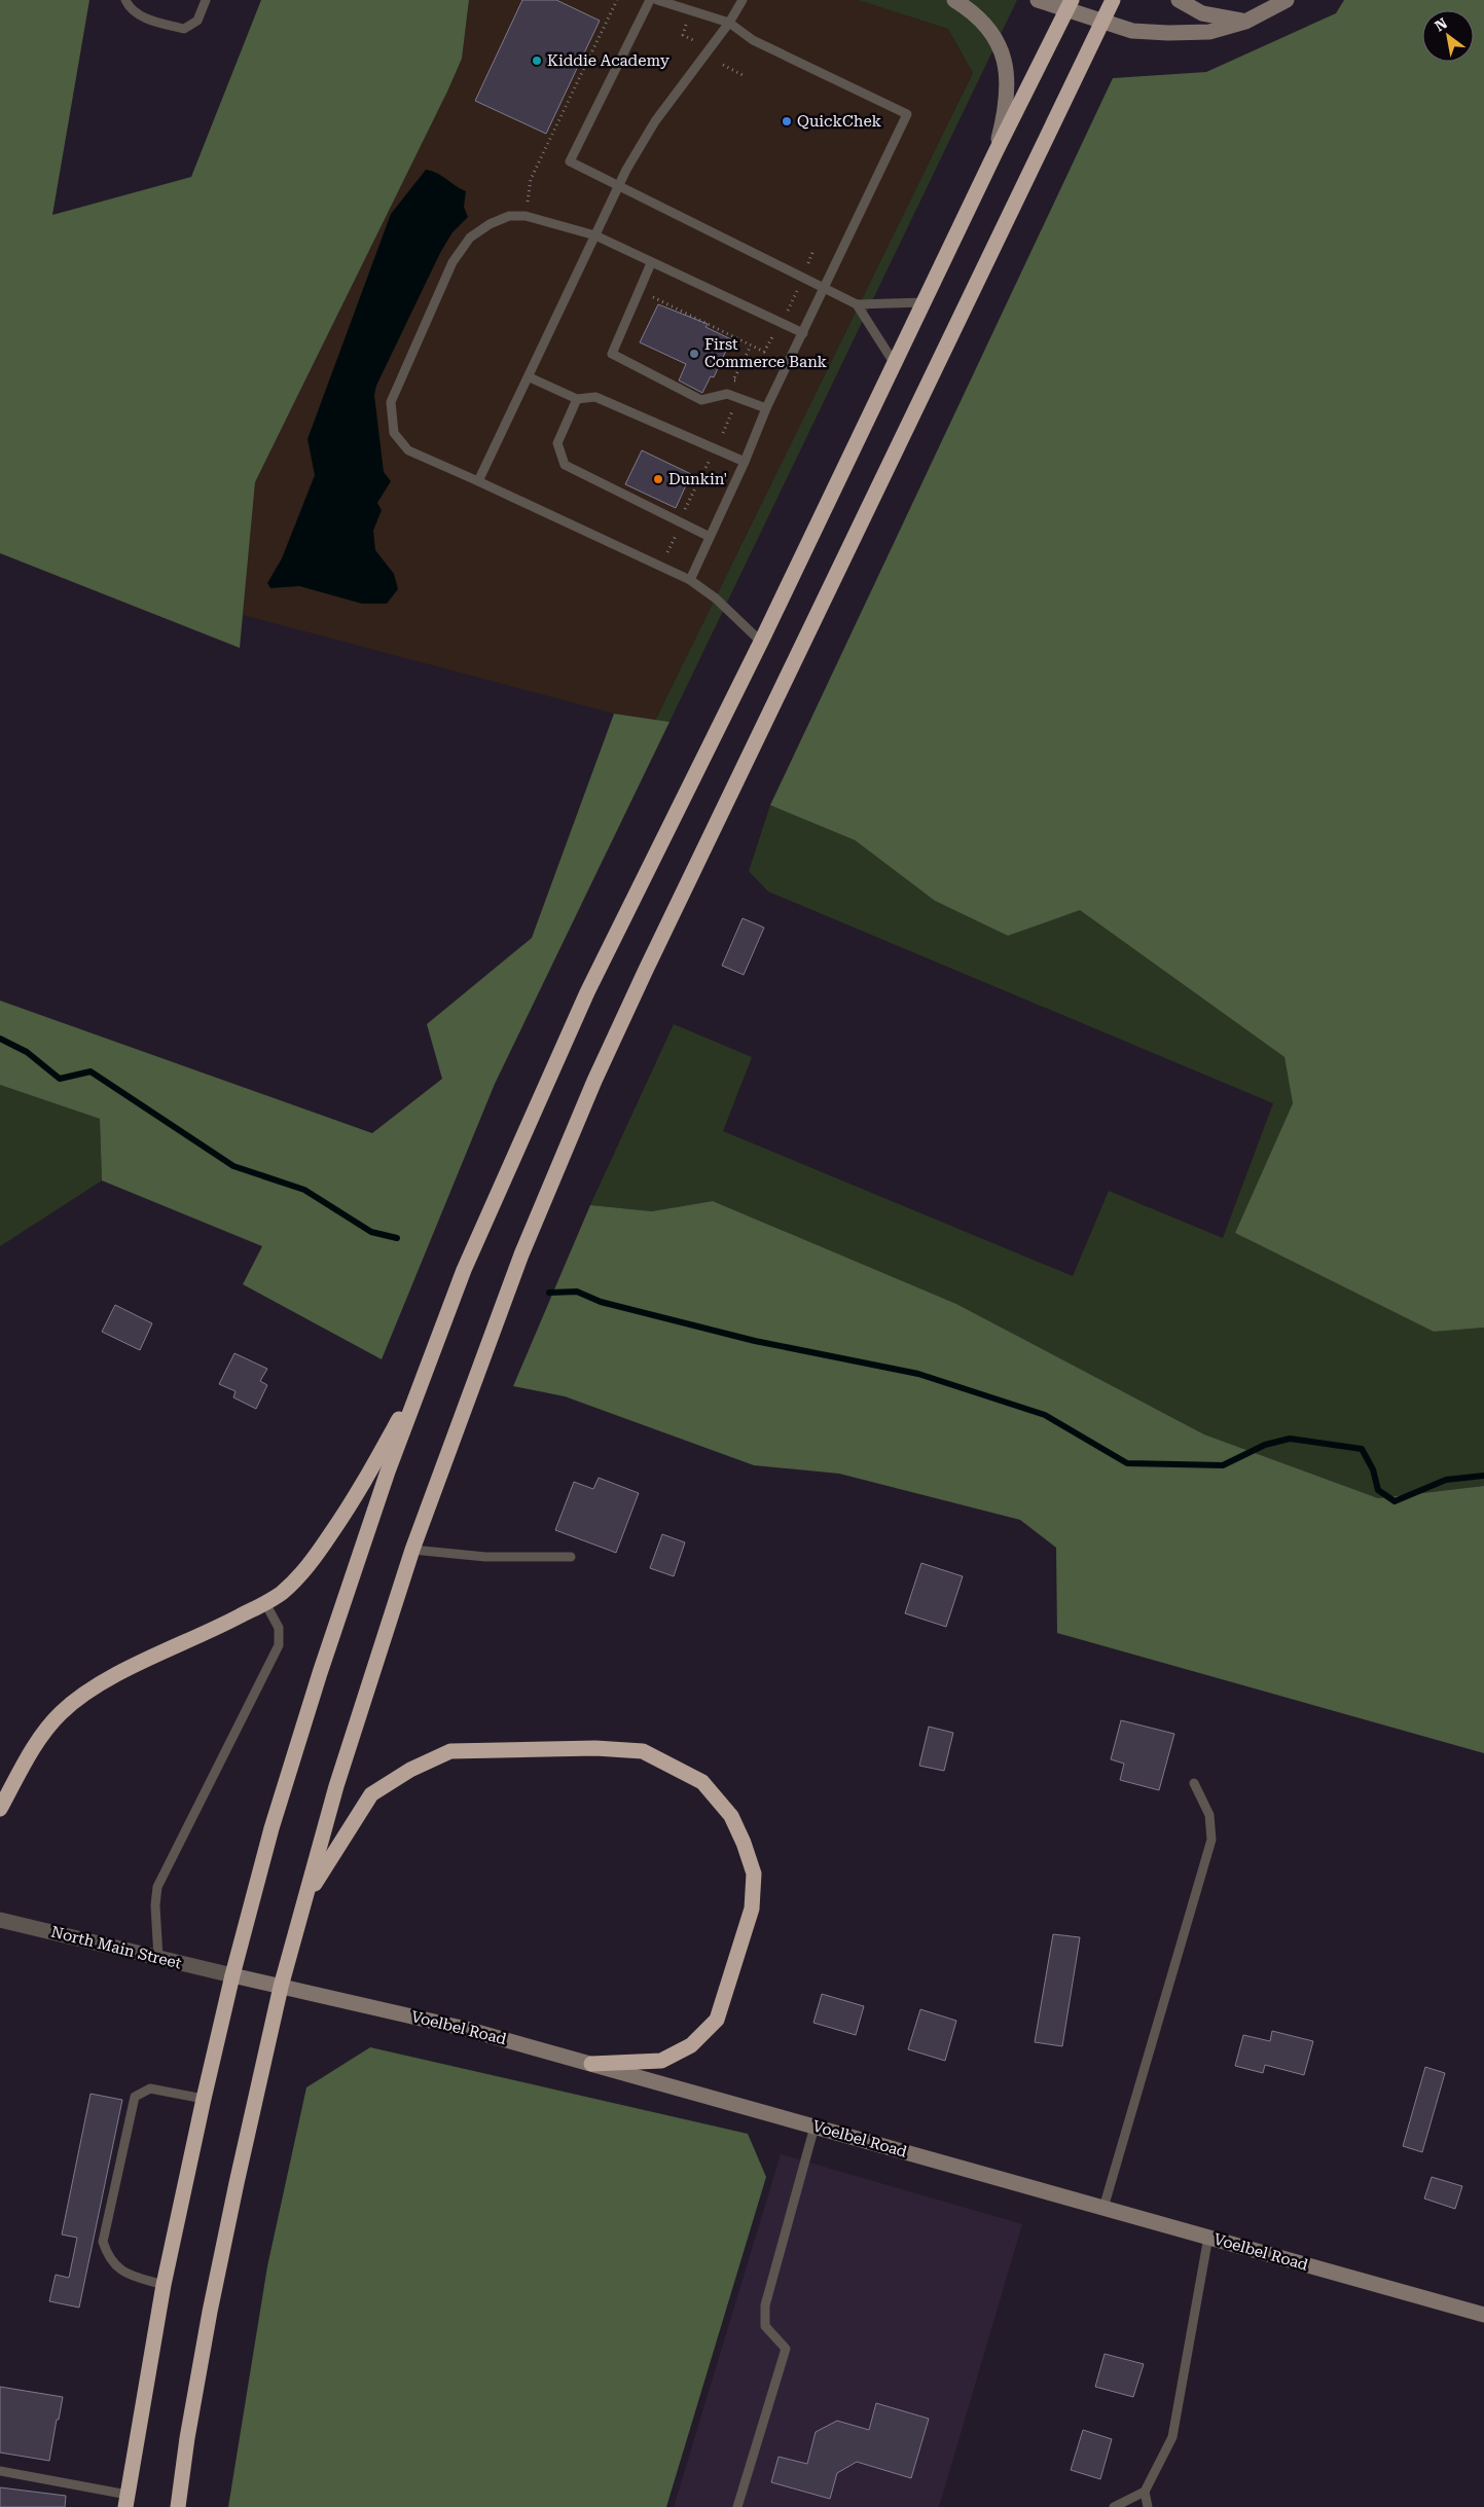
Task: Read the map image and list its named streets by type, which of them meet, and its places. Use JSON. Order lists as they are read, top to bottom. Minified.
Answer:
{"streets":{"street":["North Main Street","Voelbel Road"]},"crossings":[["North Main Street","Voelbel Road"]],"places":["Kiddie Academy","QuickChek","First Commerce Bank","Dunkin'"],"north":"top left"}
